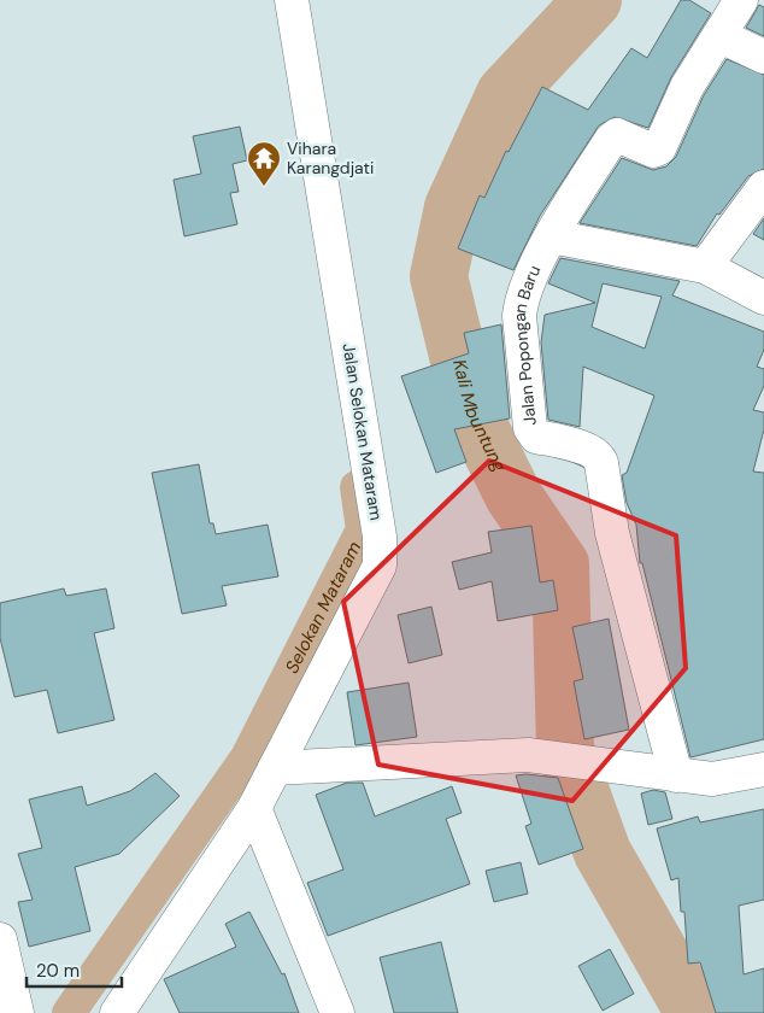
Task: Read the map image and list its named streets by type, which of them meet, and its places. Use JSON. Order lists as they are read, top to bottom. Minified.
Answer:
{"streets":{"street":["Jalan Popongan Baru","Jalan Selokan Mataram"]},"water":["Kali Mbuntung","Selokan Mataram"],"places":{"temple":["Vihara Karangdjati"]},"scale_bar":"20 m"}
